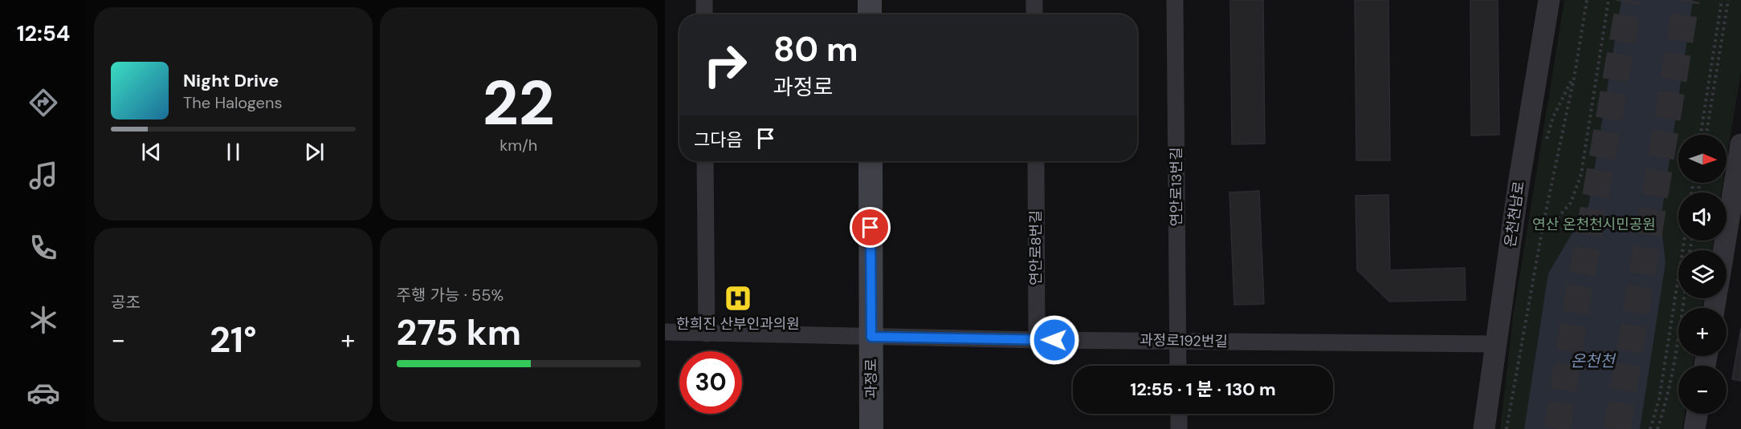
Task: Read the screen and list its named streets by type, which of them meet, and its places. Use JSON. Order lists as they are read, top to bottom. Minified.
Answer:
{"streets":{"main road":["과정로"],"street":["연안로13번길","온천천남로","연안로8번길","과정로192번길"]},"crossings":[["연안로13번길","과정로192번길"],["온천천남로","과정로192번길"],["연안로8번길","과정로192번길"],["과정로192번길","과정로"]],"water":["온천천"],"parks":["연산 온천천시민공원"],"places":{"hospital":["한희진 산부인과의원"]},"north":"right","page":{"tabs":"12:54","tile":[["22","km/h"],"공조",["주행 가능 · 55%","275 km"]],"turn":["80 m","과정로"],"song":["Night Drive","The Halogens"],"then":"그다음","map_buttons":["+","−"],"heat":["−","21°","+"],"limit":"30","trip":"12:55 · 1 분 · 130 m"}}
